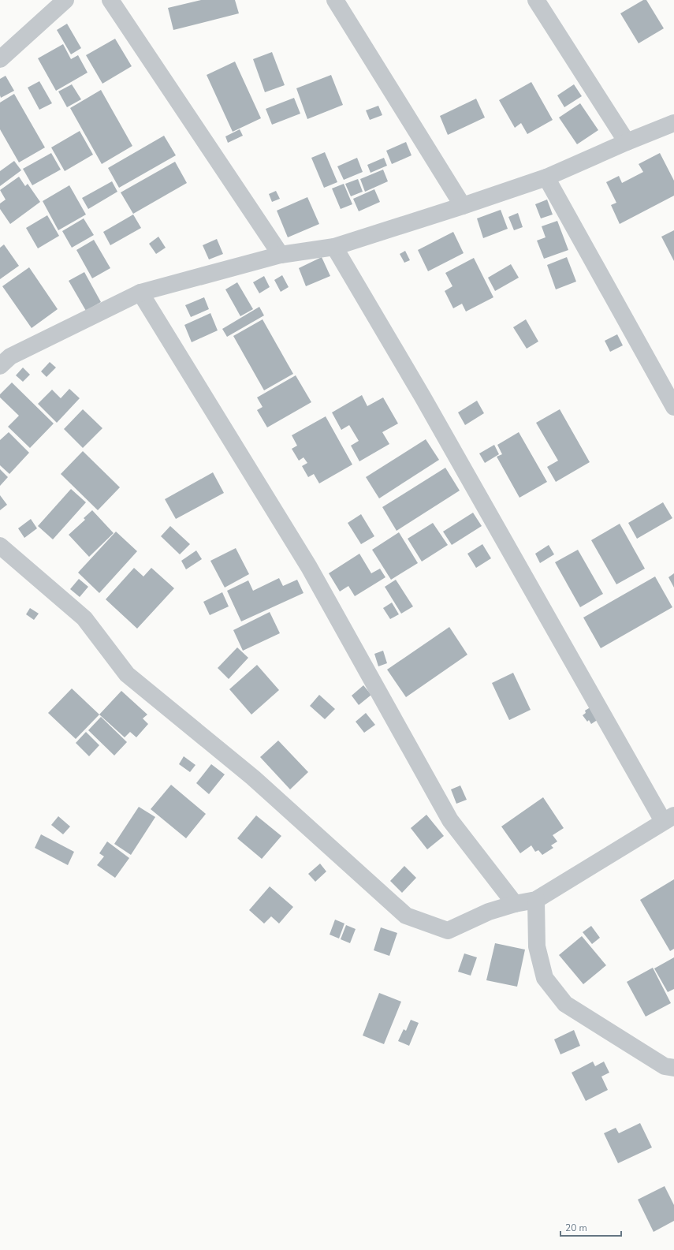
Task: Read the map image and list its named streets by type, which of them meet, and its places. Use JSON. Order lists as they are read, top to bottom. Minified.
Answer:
{"scale_bar":"20 m"}
